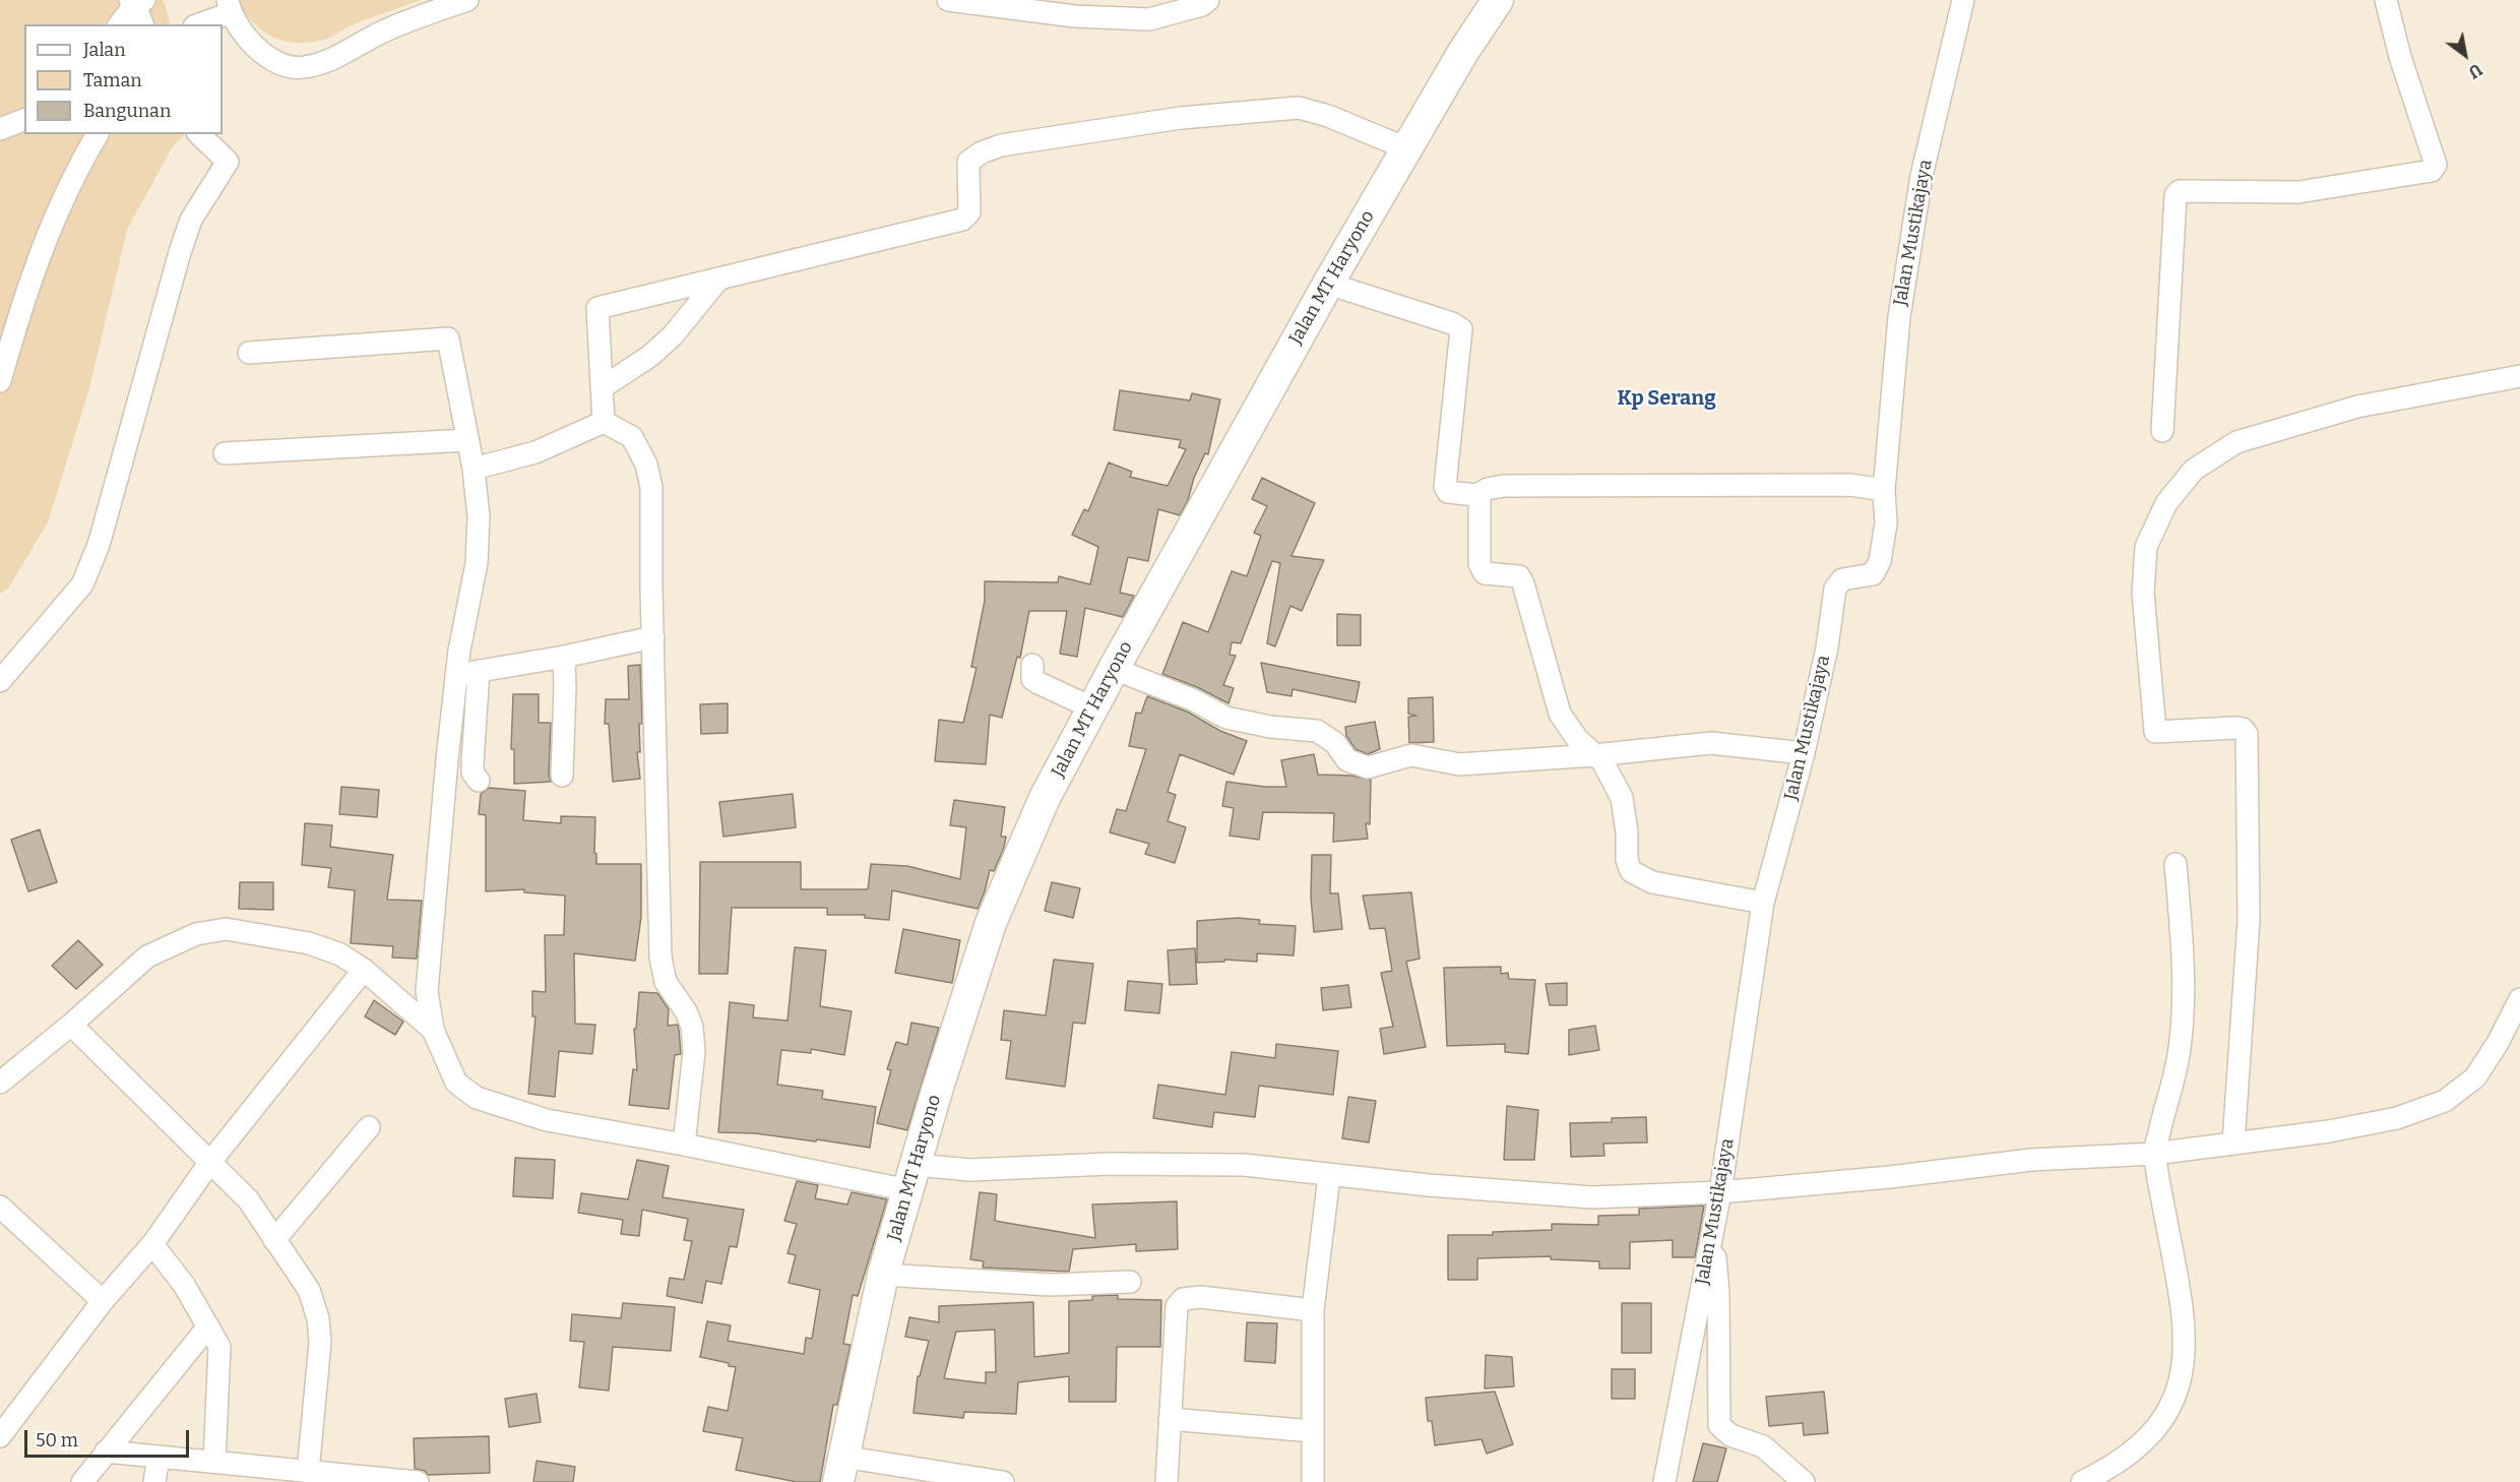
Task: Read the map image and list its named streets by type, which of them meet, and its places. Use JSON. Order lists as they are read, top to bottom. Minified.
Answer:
{"streets":{"main road":["Jalan MT Haryono"],"street":["Jalan Mustikajaya"]},"districts":["Kp Serang"],"legend":["Jalan","Taman","Bangunan"],"scale_bar":"50 m","north":"bottom right"}
